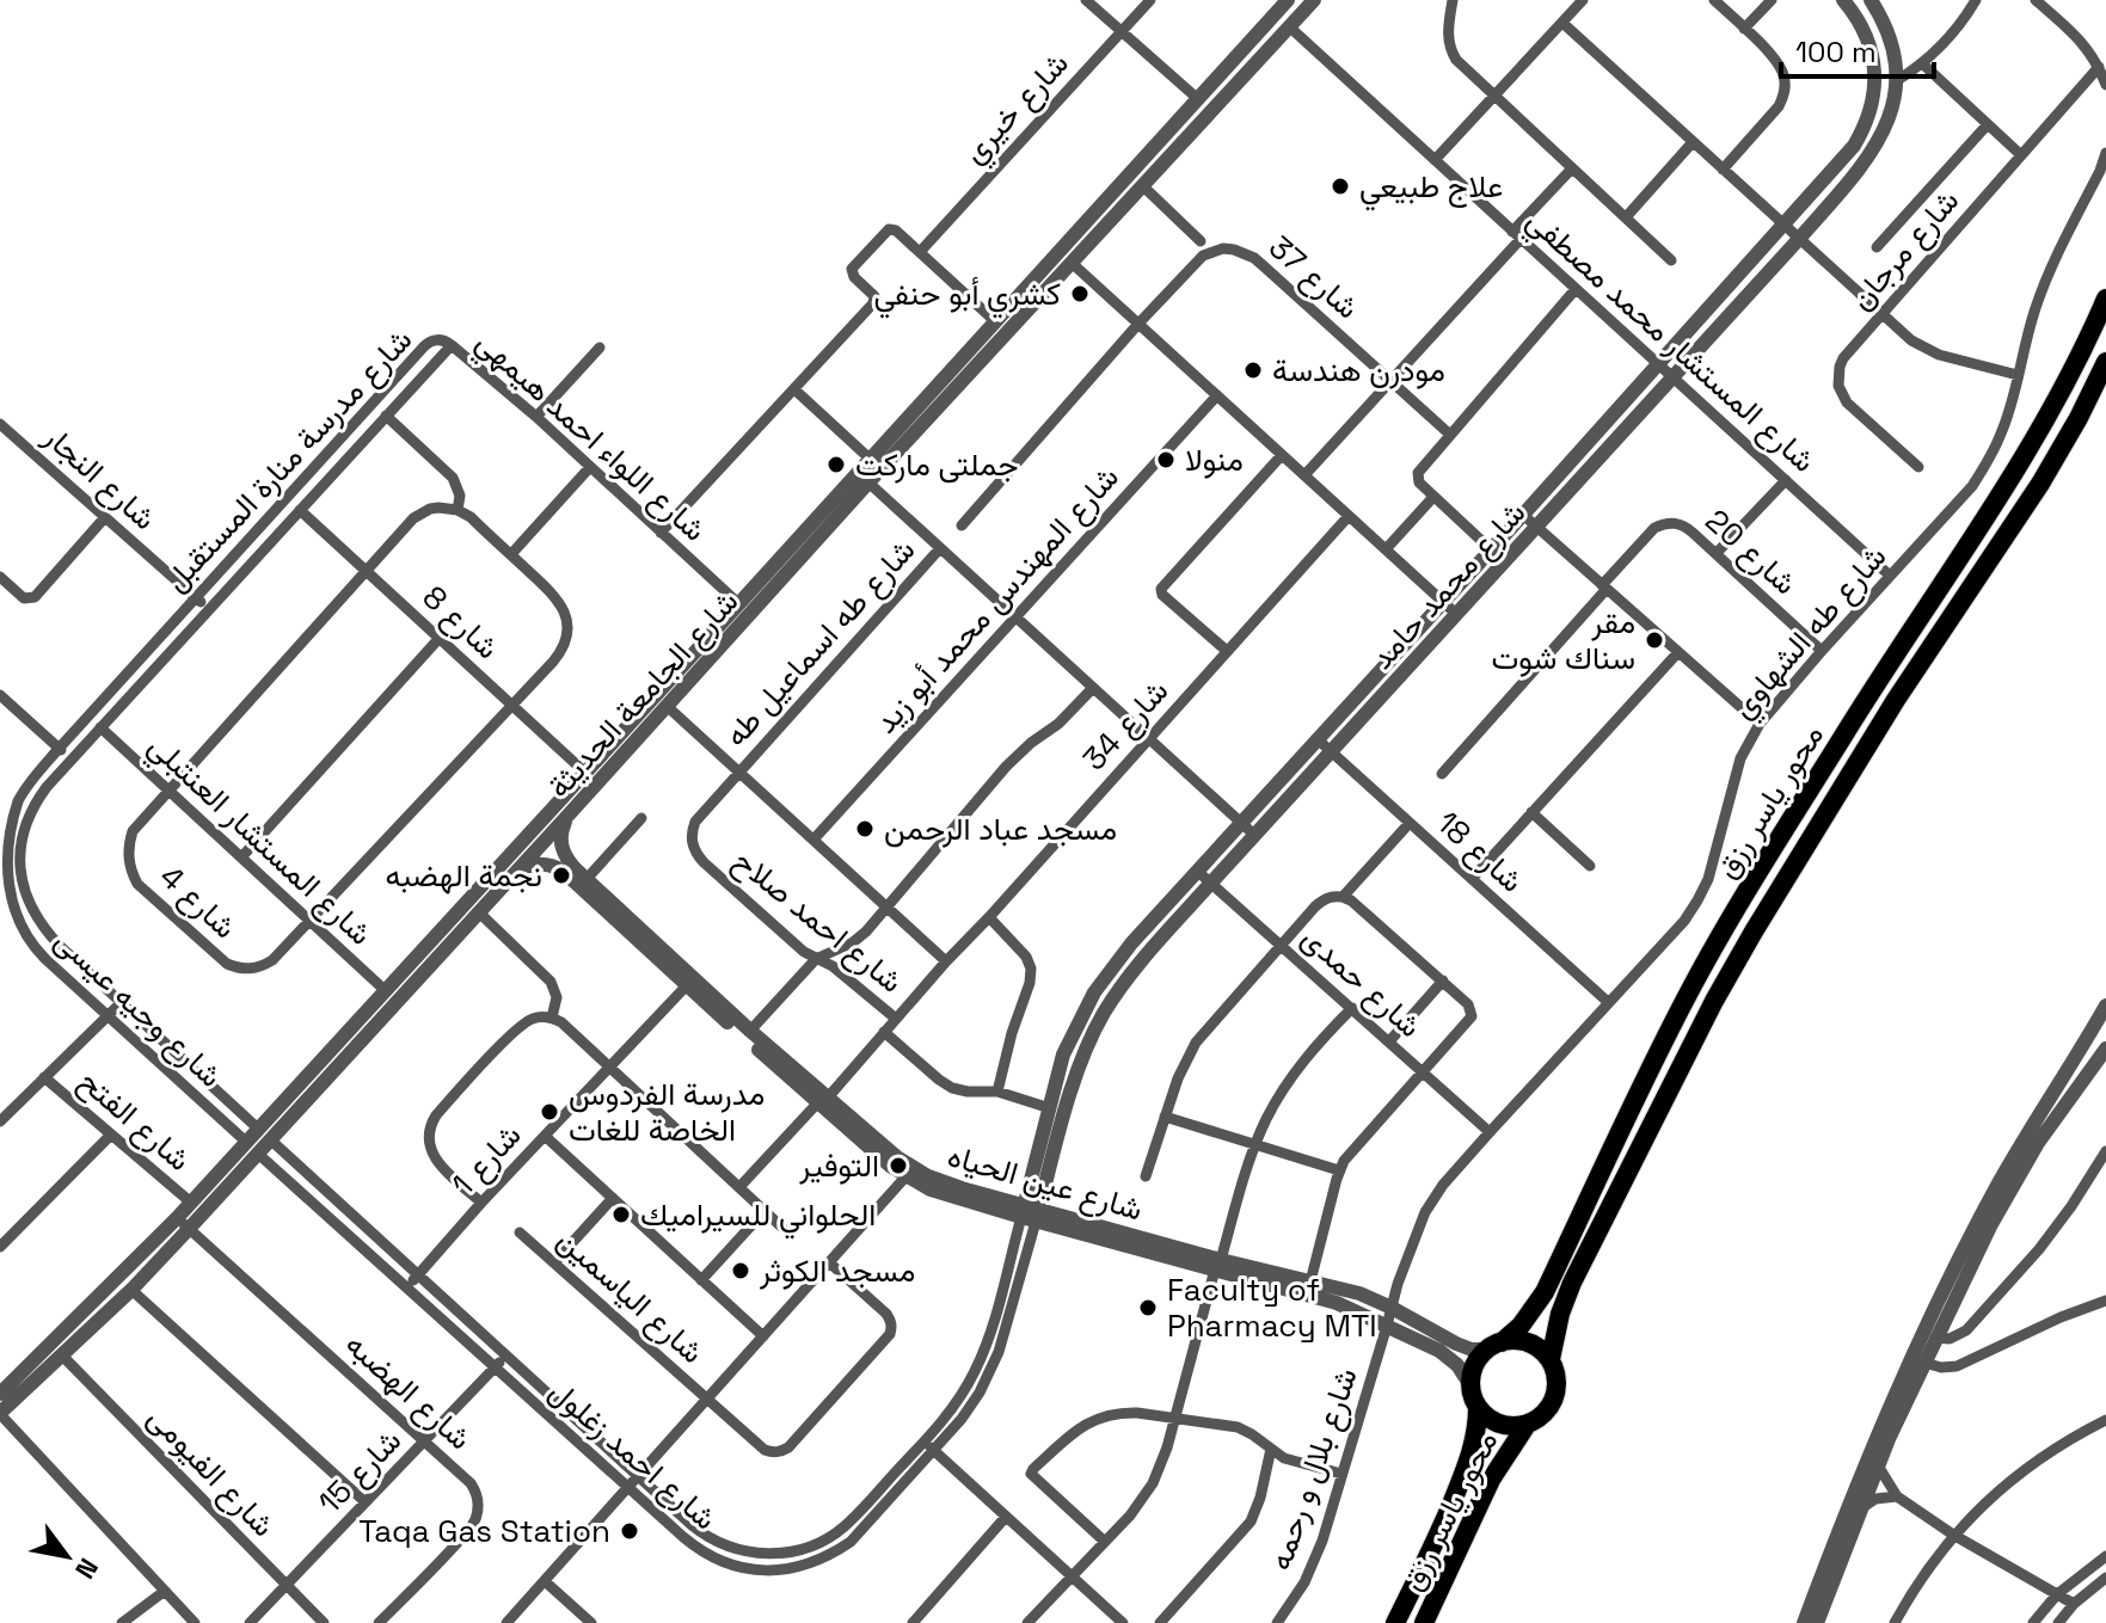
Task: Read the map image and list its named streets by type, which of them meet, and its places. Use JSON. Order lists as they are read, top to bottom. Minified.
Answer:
{"streets":{"main road":["محور ياسر رزق"],"street":["شارع خيري","شارع مرجان","شارع 37","شارع المستشار محمد مصطفي","شارع اللواء احمد هيمهي","شارع مدرسة منارة المستقبل","شارع النجار","شارع 20","شارع محمد حامد","شارع المهندس محمد أبو زيد","شارع 8","شارع طه الشهاوي","شارع طه اسماعيل طه","شارع الجامعة الحديثة","شارع 34","شارع المستشار العنتبلي","شارع 18","شارع 4","شارع احمد صلاح","شارع حمدى","شارع وجيه عيسى","شارع الفتح","شارع 1","شارع عين الحياه","شارع الياسمين","شارع الهضبه","شارع احمد زغلول","شارع بلال و رحمه","شارع الفيومى","شارع 15"]},"crossings":[["شارع المستشار محمد مصطفي","شارع محمد حامد"],["شارع المستشار محمد مصطفي","شارع طه الشهاوي"],["شارع المستشار محمد مصطفي","شارع الجامعة الحديثة"],["شارع اللواء احمد هيمهي","شارع مدرسة منارة المستقبل"],["شارع اللواء احمد هيمهي","شارع الجامعة الحديثة"],["شارع مدرسة منارة المستقبل","شارع النجار"],["شارع مدرسة منارة المستقبل","شارع 8"],["شارع مدرسة منارة المستقبل","شارع المستشار العنتبلي"],["شارع مدرسة منارة المستقبل","شارع وجيه عيسى"],["شارع 20","شارع طه الشهاوي"],["شارع محمد حامد","شارع 18"],["شارع محمد حامد","شارع حمدى"],["شارع محمد حامد","شارع عين الحياه"],["شارع محمد حامد","شارع احمد زغلول"],["شارع 8","شارع الجامعة الحديثة"],["شارع طه الشهاوي","شارع 18"],["شارع طه الشهاوي","شارع حمدى"],["شارع طه الشهاوي","شارع عين الحياه"],["شارع طه الشهاوي","شارع بلال و رحمه"],["شارع طه اسماعيل طه","شارع احمد صلاح"],["شارع الجامعة الحديثة","شارع المستشار العنتبلي"],["شارع الجامعة الحديثة","شارع وجيه عيسى"],["شارع الجامعة الحديثة","شارع الفتح"],["شارع الجامعة الحديثة","شارع عين الحياه"],["شارع الجامعة الحديثة","شارع الهضبه"],["شارع الجامعة الحديثة","شارع احمد زغلول"],["شارع الجامعة الحديثة","شارع الفيومى"],["شارع 34","شارع احمد صلاح"],["شارع 34","شارع عين الحياه"],["محور ياسر رزق","شارع عين الحياه"],["شارع المستشار العنتبلي","شارع 4"],["شارع 1","شارع عين الحياه"],["شارع 1","شارع احمد زغلول"],["شارع عين الحياه","شارع احمد زغلول"],["شارع عين الحياه","شارع بلال و رحمه"],["شارع الهضبه","شارع 15"],["شارع احمد زغلول","شارع 15"],["شارع الفيومى","شارع 15"]],"places":["علاج طبيعي","كشري أبو حنفي","مودرن هندسة","منولا","جملتى ماركت","مقر سناك شوت","مسجد عباد الرحمن","نجمة الهضبه","مدرسة الفردوس الخاصة للغات","التوفير","الحلواني للسيراميك","مسجد الكوثر","Faculty of Pharmacy MTI","Taqa Gas Station"],"scale_bar":"100 m","north":"bottom right"}
